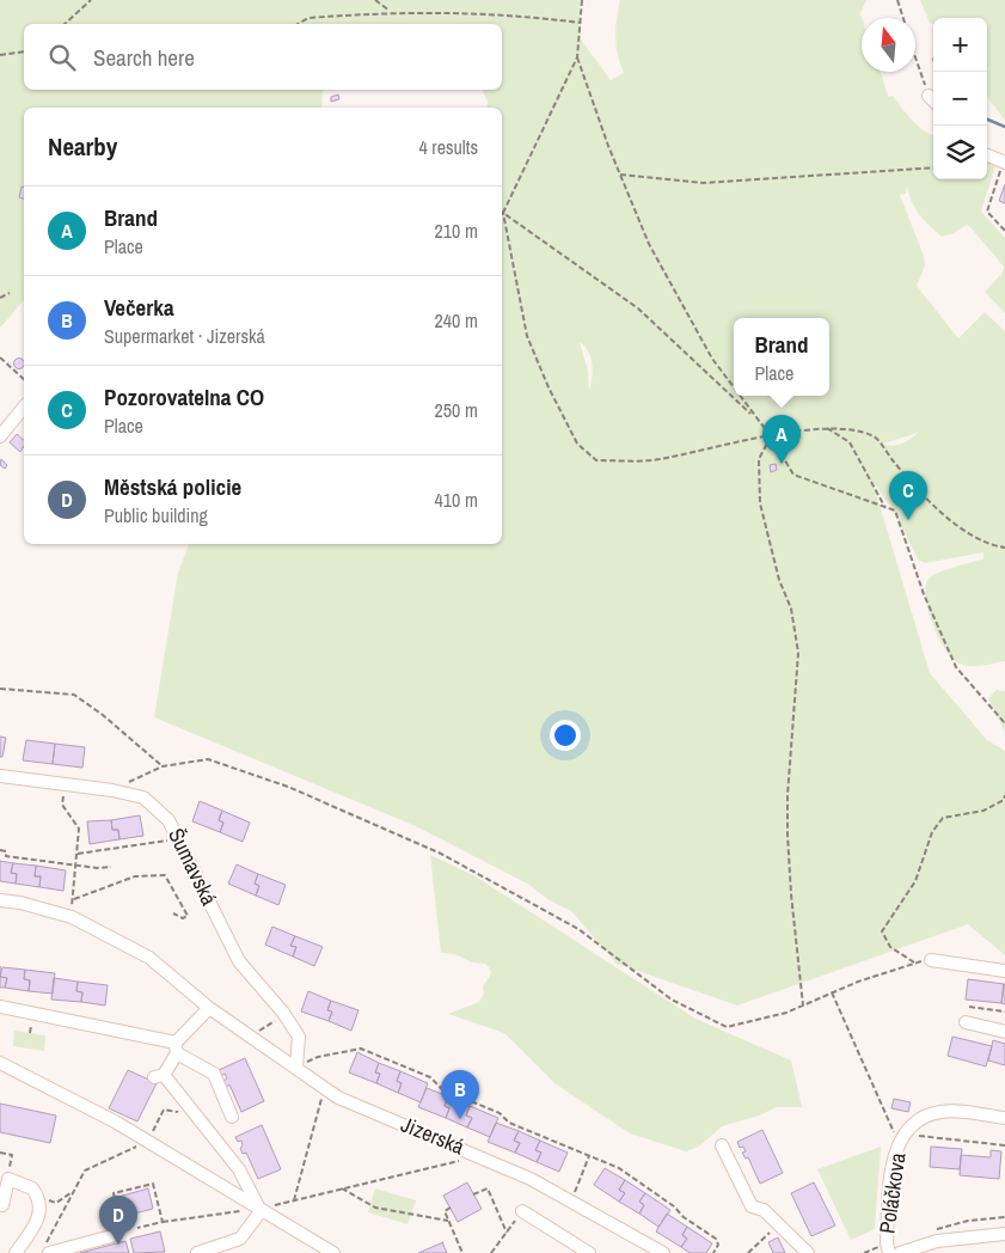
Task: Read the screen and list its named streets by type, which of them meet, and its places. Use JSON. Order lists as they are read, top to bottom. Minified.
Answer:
{"streets":{"street":["Šumavská","Jizerská","Poláčkova"]},"crossings":[["Šumavská","Jizerská"]],"north":"top","page":{"map_buttons":["+","−"],"search":"Search here","heading":["Nearby","4 results"],"list":[{"mark":"A","name":"Brand","note":"Place","value":"210 m"},{"mark":"B","name":"Večerka","note":"Supermarket · Jizerská","value":"240 m"},{"mark":"C","name":"Pozorovatelna CO","note":"Place","value":"250 m"},{"mark":"D","name":"Městská policie","note":"Public building","value":"410 m"}],"popup":["Brand","Place"],"pins":["A","C","B","D"]}}
